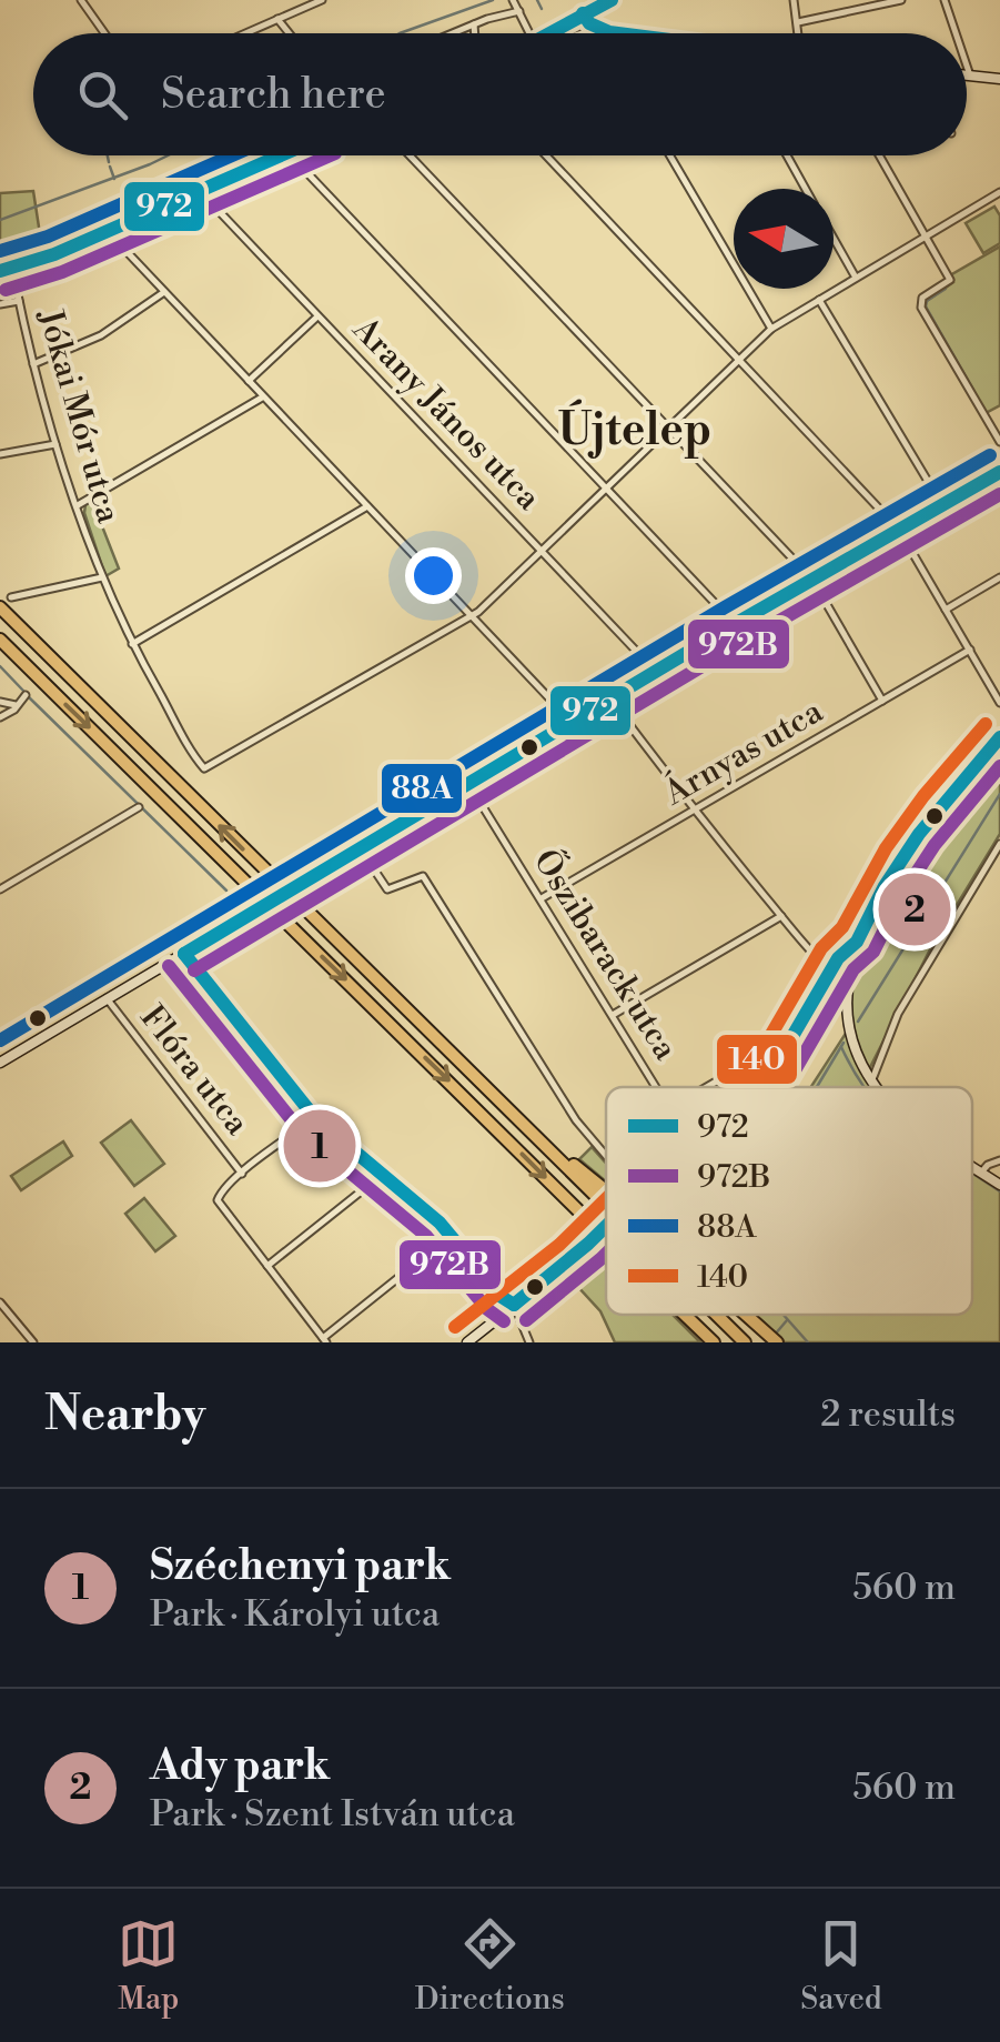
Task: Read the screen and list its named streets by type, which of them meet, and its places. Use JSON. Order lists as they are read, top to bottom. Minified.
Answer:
{"streets":{"street":["Arany János utca","Jókai Mór utca","Árnyas utca","Őszibarack utca","Flóra utca"]},"crossings":[["Árnyas utca","Őszibarack utca"]],"districts":["Újtelep"],"lines":["transit line 972","transit line 972B","transit line 88A","transit line 140"],"legend":["972","972B","88A","140"],"north":"left","page":{"search":"Search here","pins":["2","1"],"heading":["Nearby","2 results"],"list":[{"mark":"1","name":"Széchenyi park","note":"Park · Károlyi utca","value":"560 m"},{"mark":"2","name":"Ady park","note":"Park · Szent István utca","value":"560 m"}],"nav":["Map","Directions","Saved"]}}
